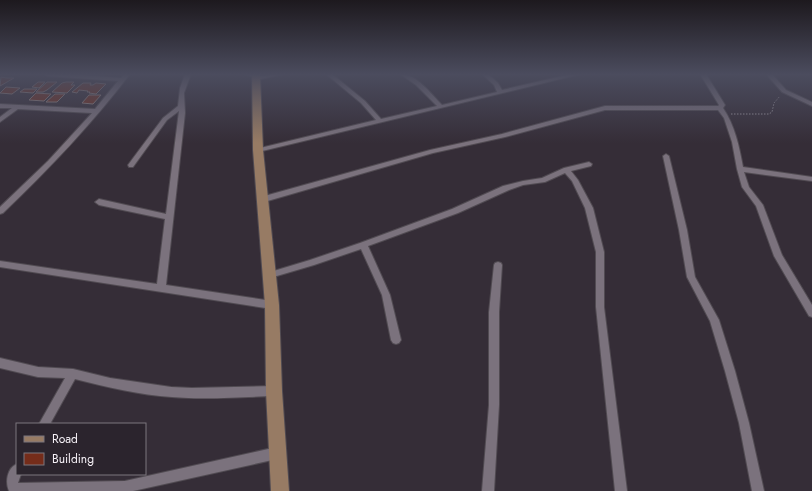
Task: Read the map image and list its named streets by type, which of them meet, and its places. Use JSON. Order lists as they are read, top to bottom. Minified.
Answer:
{"legend":["Road","Building"]}
